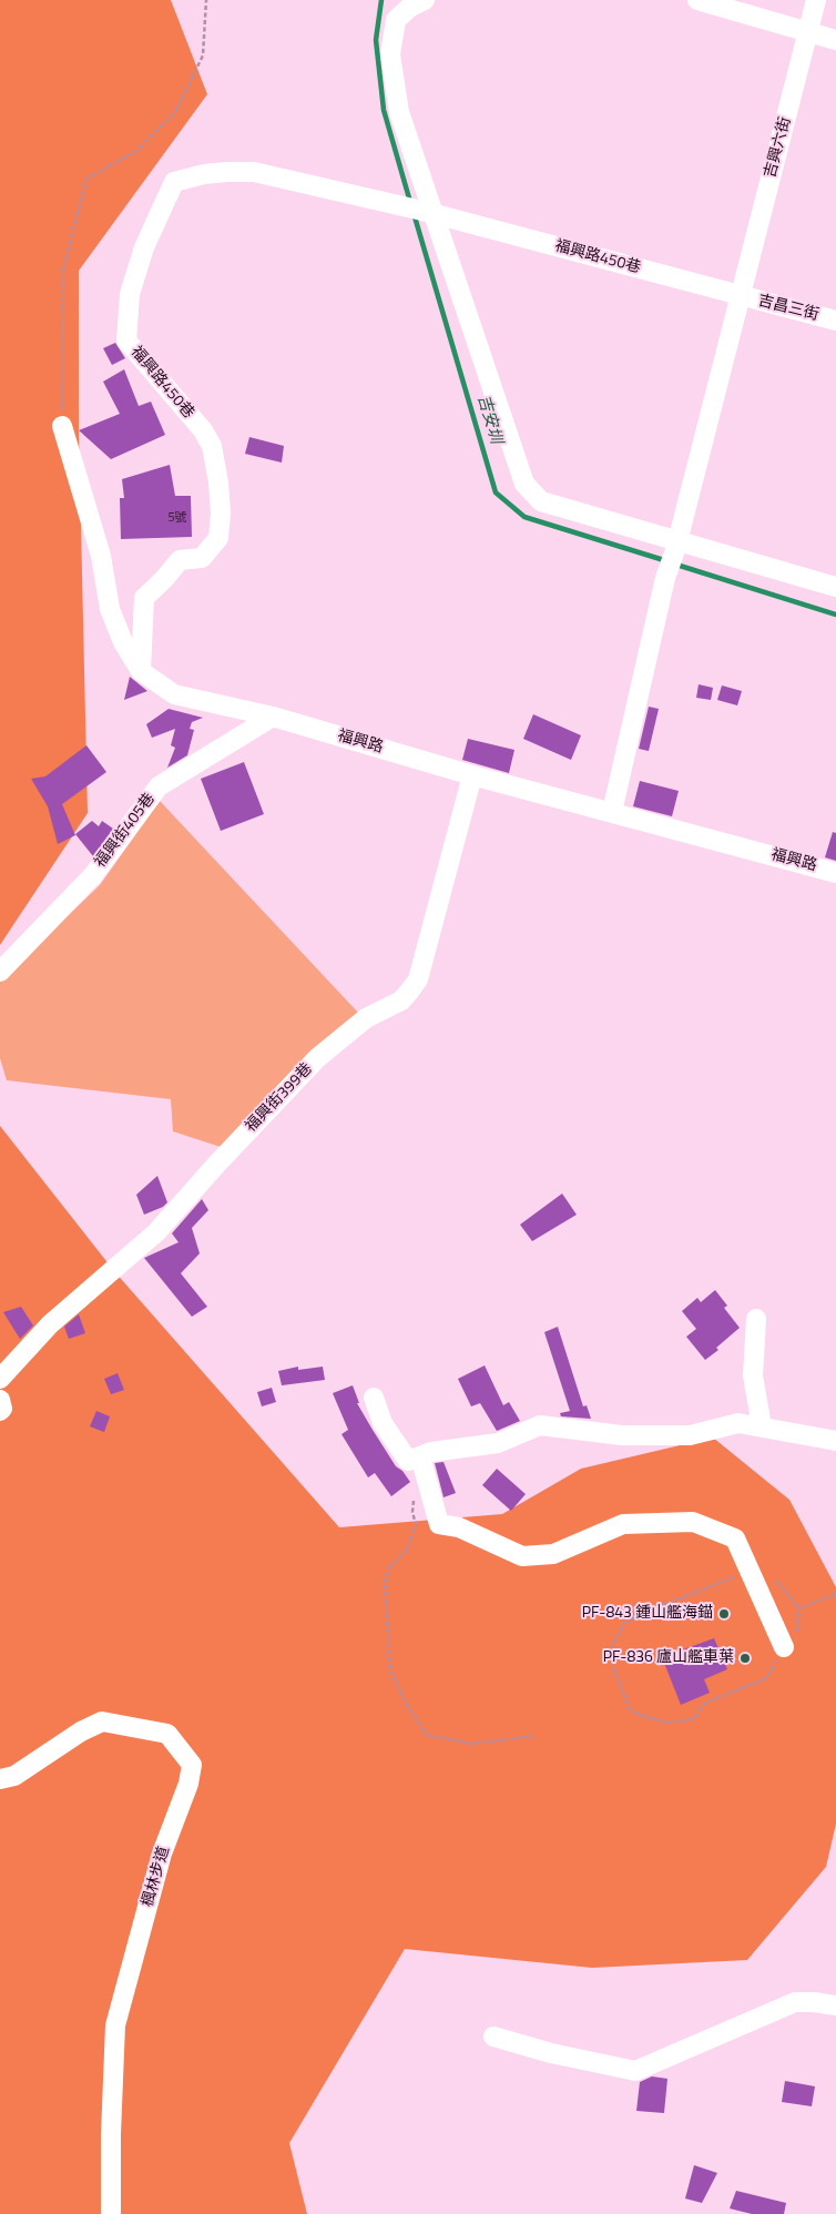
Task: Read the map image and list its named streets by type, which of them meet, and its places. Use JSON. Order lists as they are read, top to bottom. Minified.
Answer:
{"streets":{"street":["吉興六街","福興路450巷","吉昌三街","福興路","福興街405巷","福興街399巷","楓林步道"]},"crossings":[["吉興六街","福興路450巷"],["吉興六街","吉昌三街"],["吉興六街","福興路"],["福興路450巷","吉昌三街"],["福興路450巷","福興路"],["福興路","福興街405巷"],["福興路","福興街399巷"]],"water":["吉安圳"],"places":["PF-843 鍾山艦海錨","PF-836 廬山艦車葉"],"house_numbers":["5號"]}
